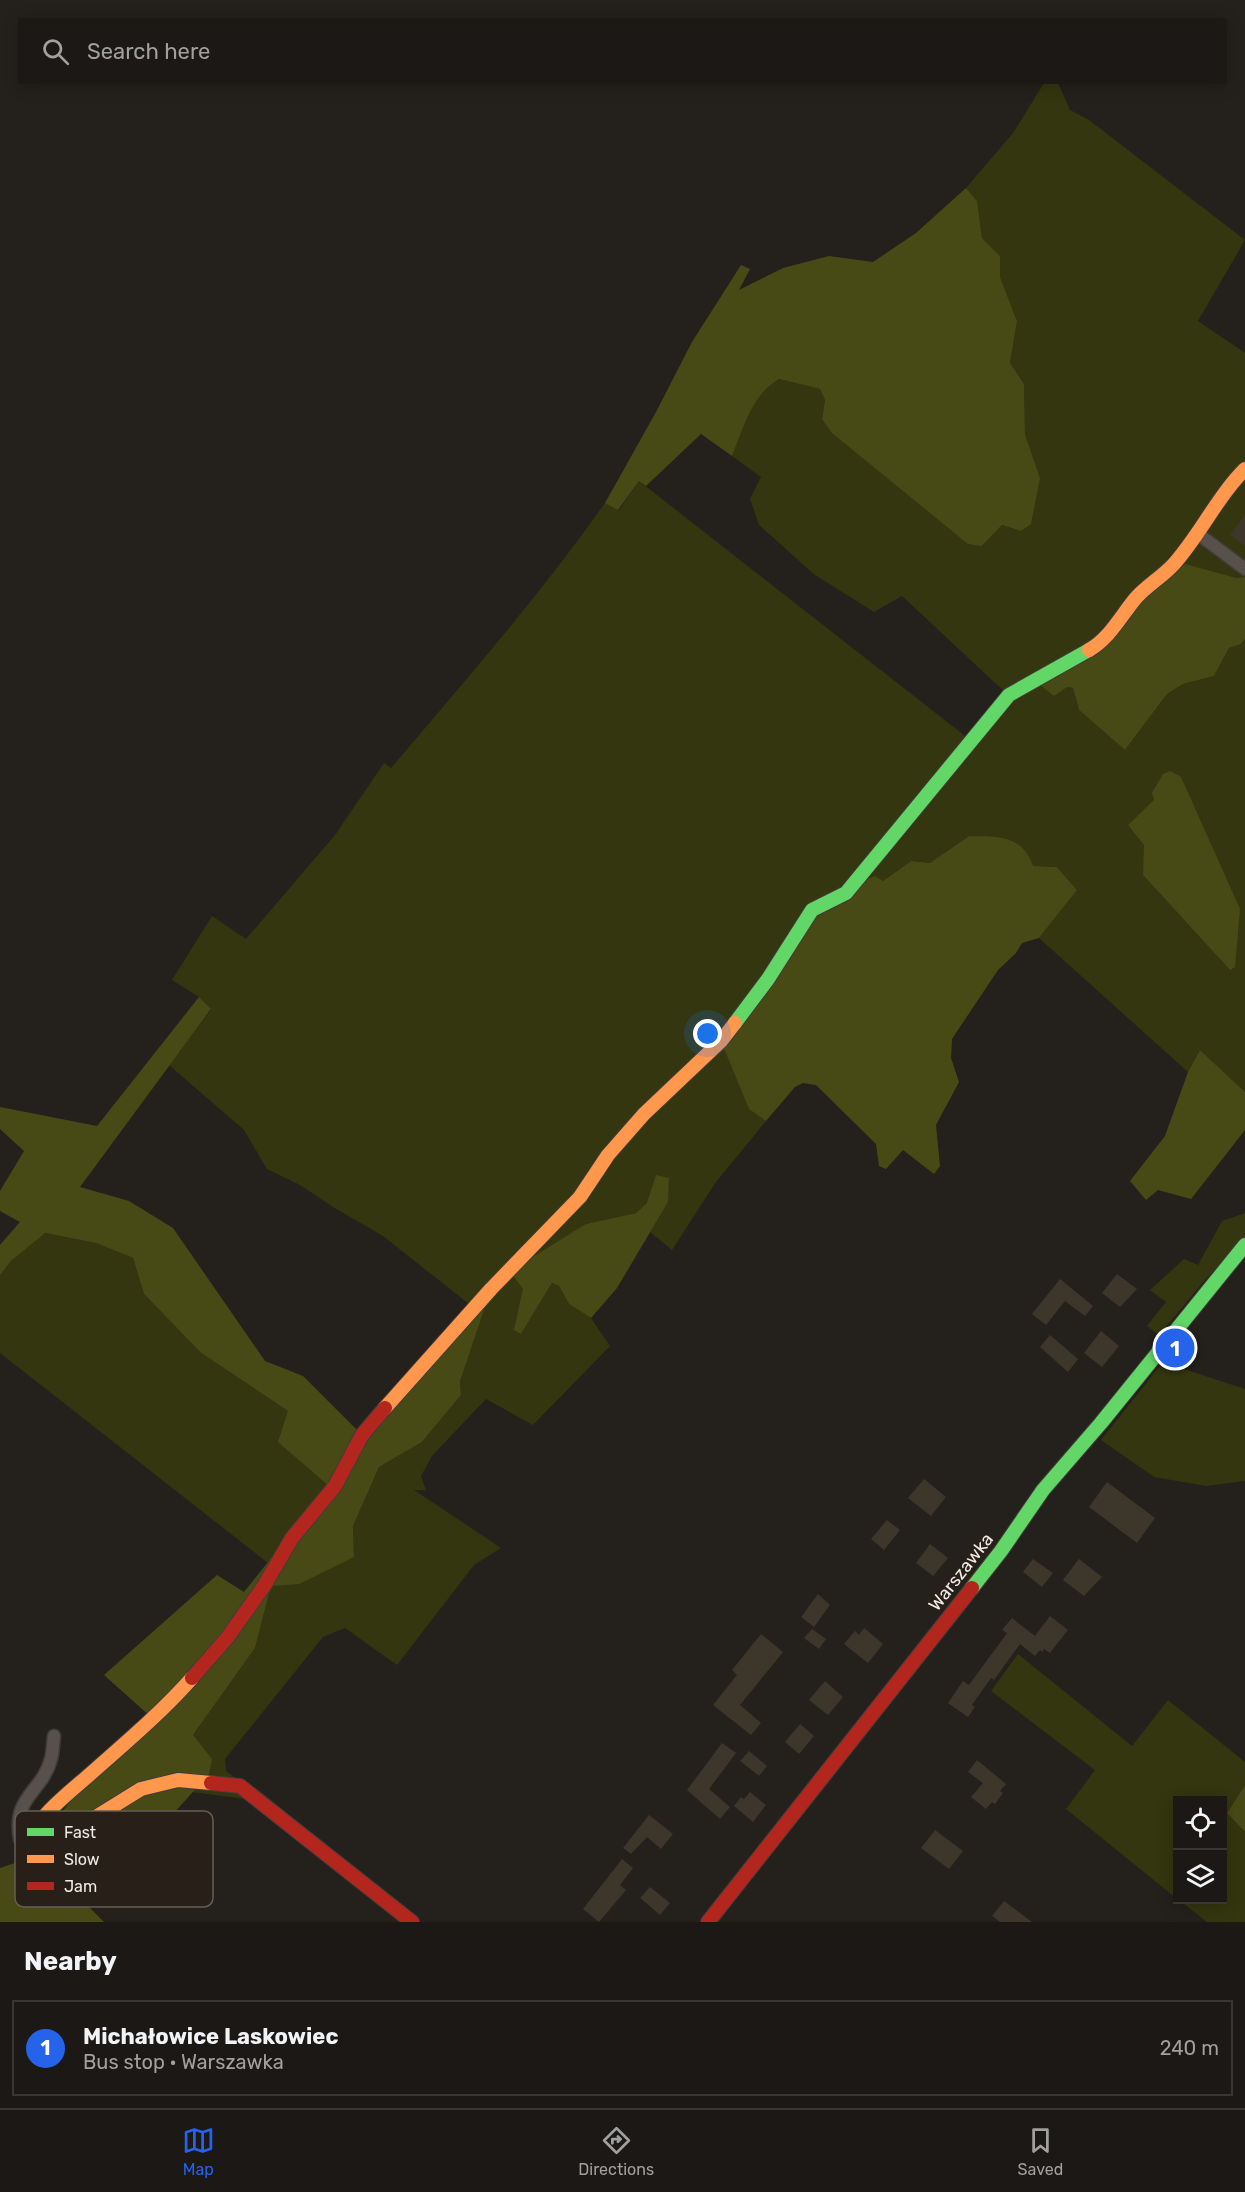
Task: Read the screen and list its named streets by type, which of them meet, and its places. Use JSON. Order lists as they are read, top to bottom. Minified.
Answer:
{"streets":{"street":["Warszawka"]},"legend":["Fast","Slow","Jam"],"page":{"search":"Search here","pins":"1","heading":"Nearby","list":[{"mark":"1","name":"Michałowice Laskowiec","note":"Bus stop · Warszawka","value":"240 m"}],"nav":["Map","Directions","Saved"]}}
